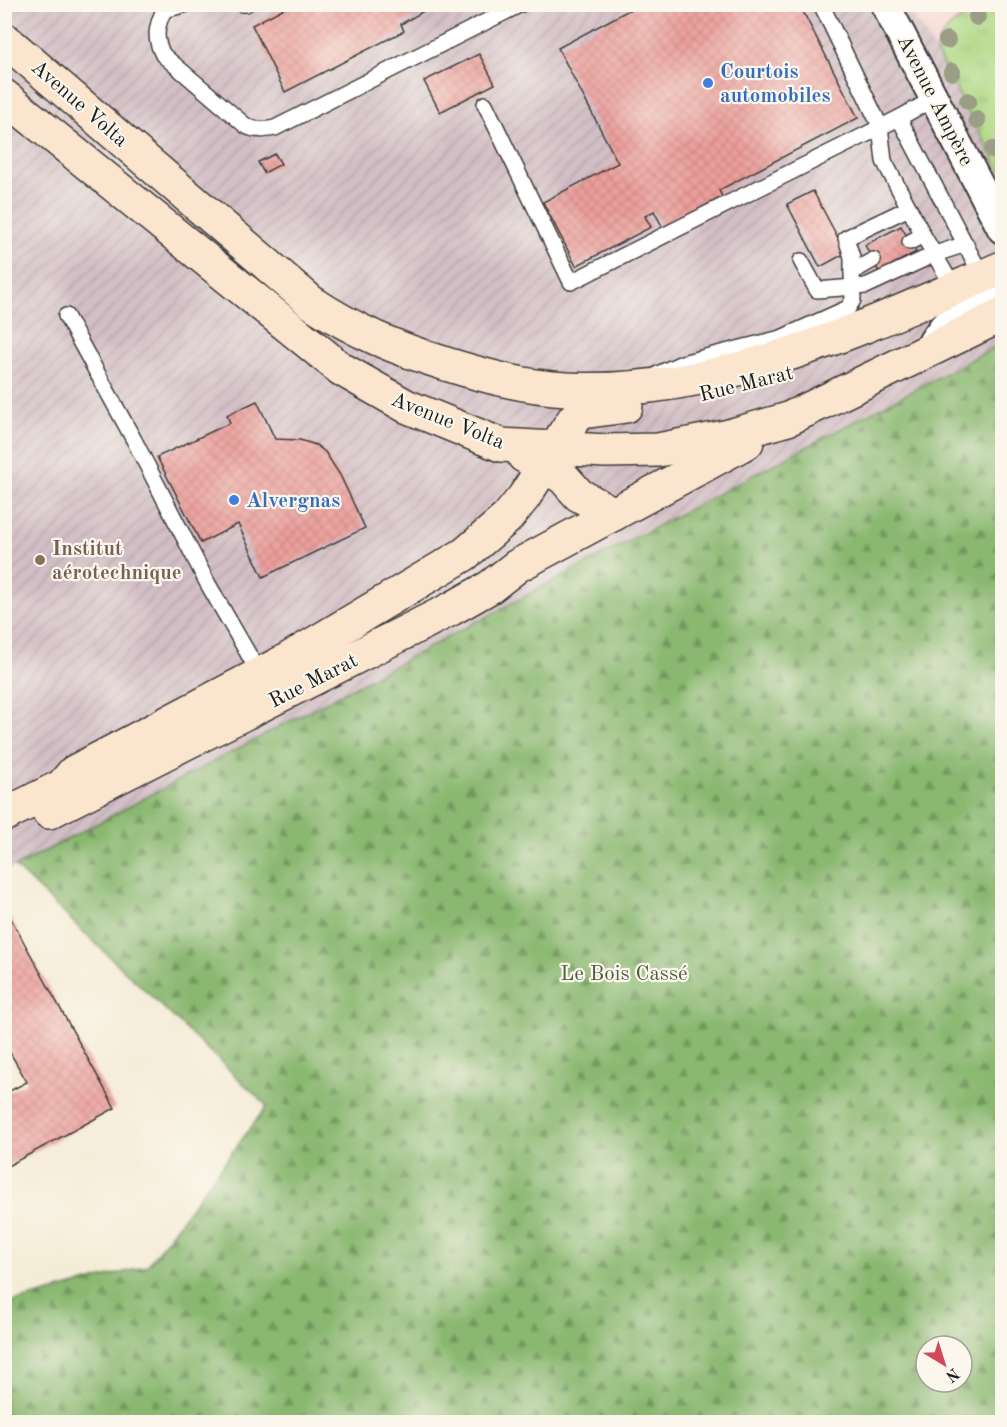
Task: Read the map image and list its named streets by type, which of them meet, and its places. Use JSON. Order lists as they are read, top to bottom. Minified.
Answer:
{"streets":{"main road":["Avenue Volta","Rue Marat"],"street":["Avenue Ampère"]},"crossings":[["Avenue Volta","Rue Marat"]],"parks":["Le Bois Cassé"],"places":["Courtois automobiles","Alvergnas","Institut aérotechnique"],"north":"bottom right"}
